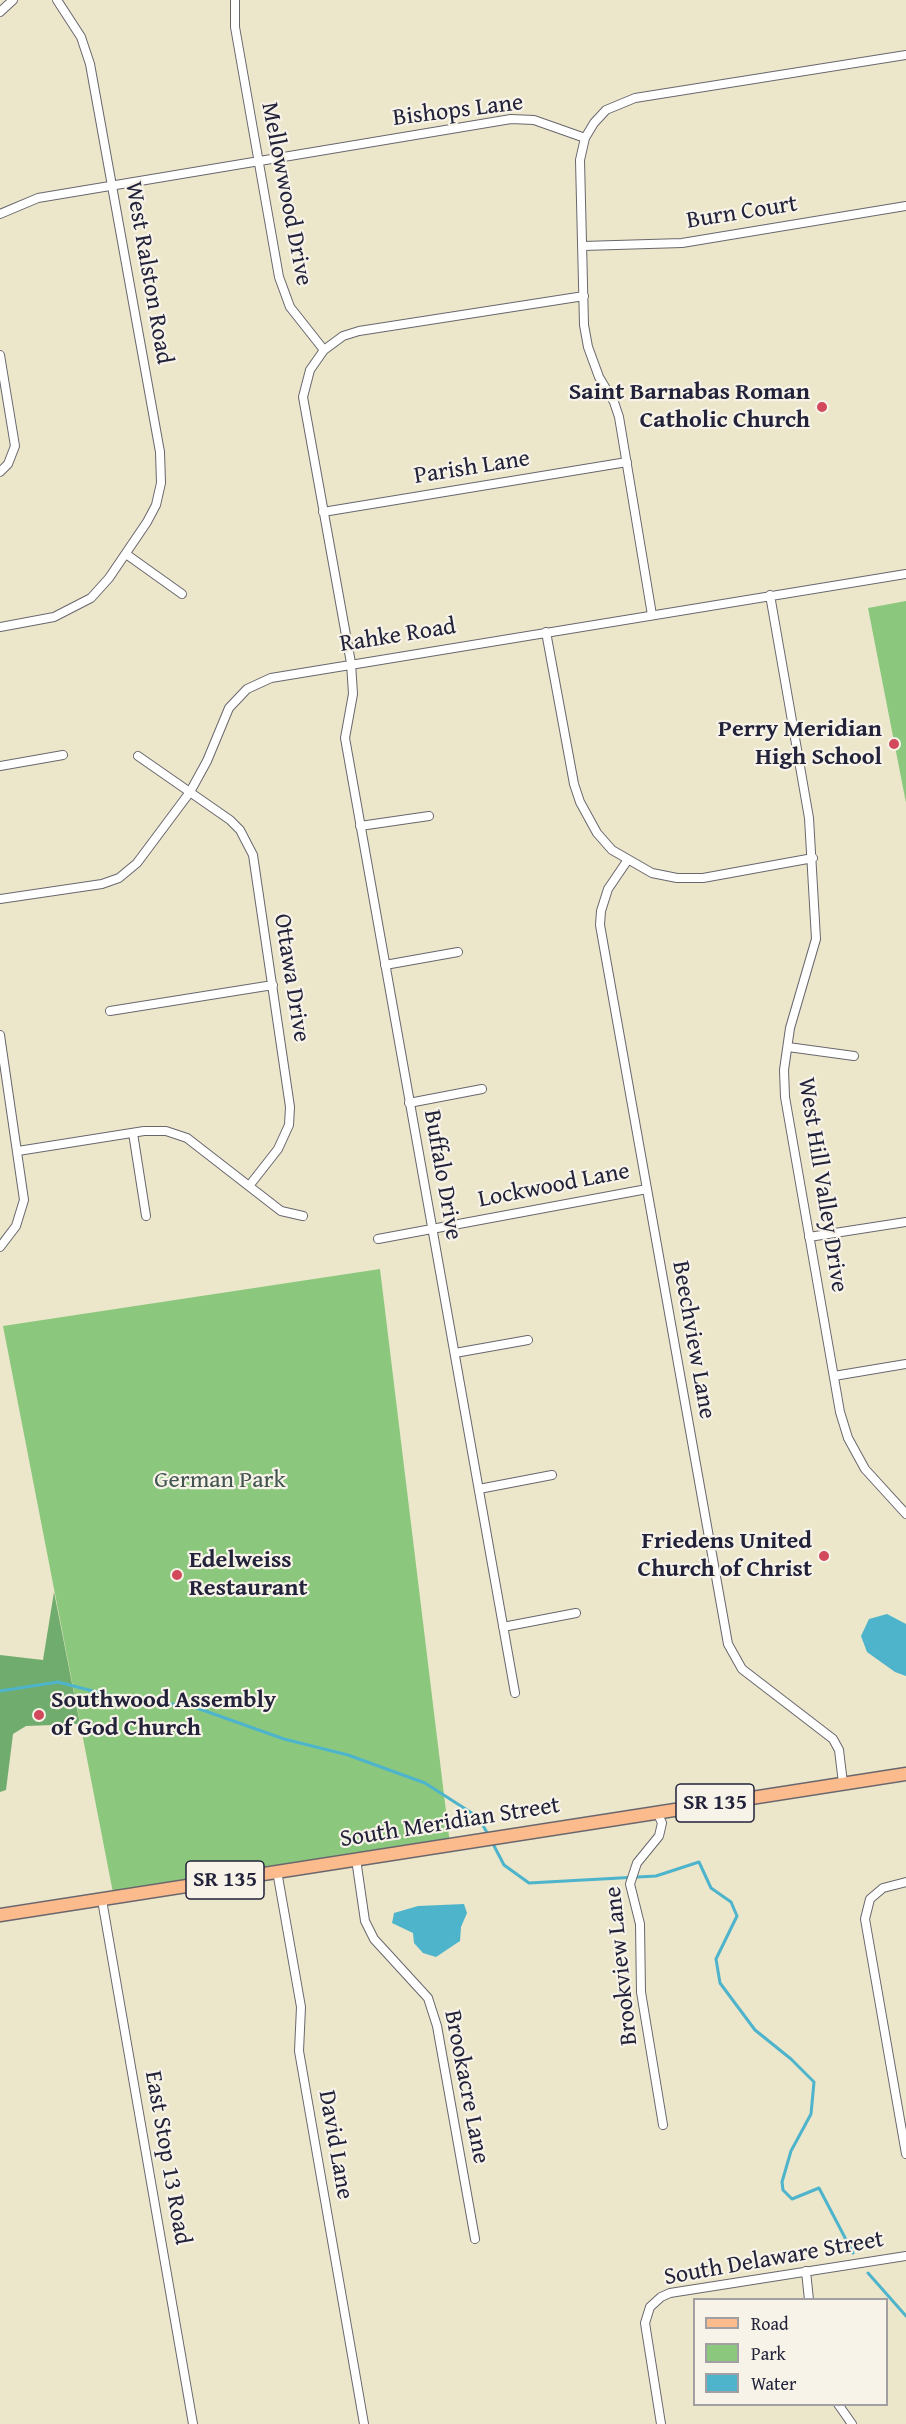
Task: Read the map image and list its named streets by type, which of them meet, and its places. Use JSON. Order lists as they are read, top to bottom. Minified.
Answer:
{"streets":{"main road":["SR 135","South Meridian Street"],"street":["Bishops Lane","Mellowwood Drive","Burn Court","West Ralston Road","Parish Lane","Rahke Road","Ottawa Drive","Buffalo Drive","West Hill Valley Drive","Lockwood Lane","Beechview Lane","Brookview Lane","Brookacre Lane","David Lane","East Stop 13 Road","South Delaware Street"]},"crossings":[["Bishops Lane","Mellowwood Drive"],["Bishops Lane","West Ralston Road"],["Rahke Road","Ottawa Drive"],["Rahke Road","Buffalo Drive"],["Rahke Road","West Hill Valley Drive"],["Buffalo Drive","Lockwood Lane"],["Lockwood Lane","Beechview Lane"],["Beechview Lane","South Meridian Street"],["South Meridian Street","Brookview Lane"],["South Meridian Street","Brookacre Lane"],["South Meridian Street","David Lane"],["South Meridian Street","East Stop 13 Road"]],"parks":["German Park"],"places":["Saint Barnabas Roman Catholic Church","Perry Meridian High School","Friedens United Church of Christ","Edelweiss Restaurant","Southwood Assembly of God Church"],"legend":["Road","Park","Water"]}
